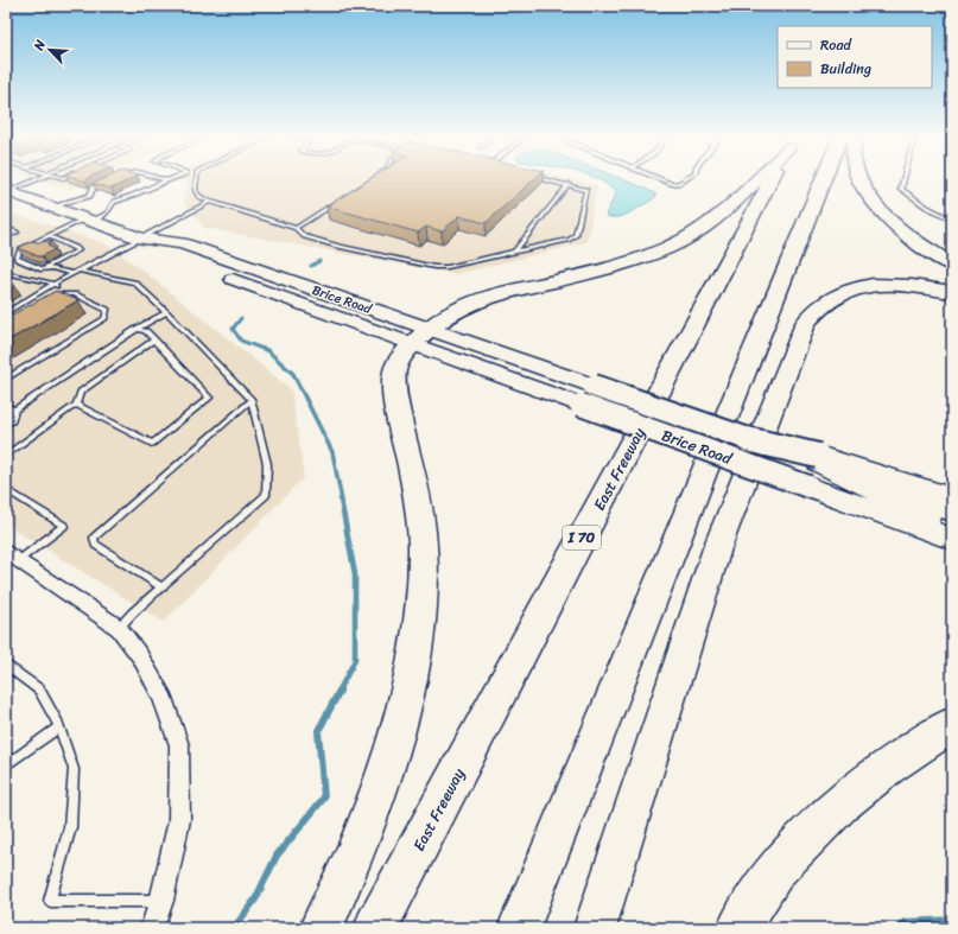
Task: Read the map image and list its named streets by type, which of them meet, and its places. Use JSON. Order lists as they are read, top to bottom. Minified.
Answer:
{"streets":{"highway":["East Freeway","I 70"],"main road":["Brice Road"]},"legend":["Road","Building"],"north":"top left"}
